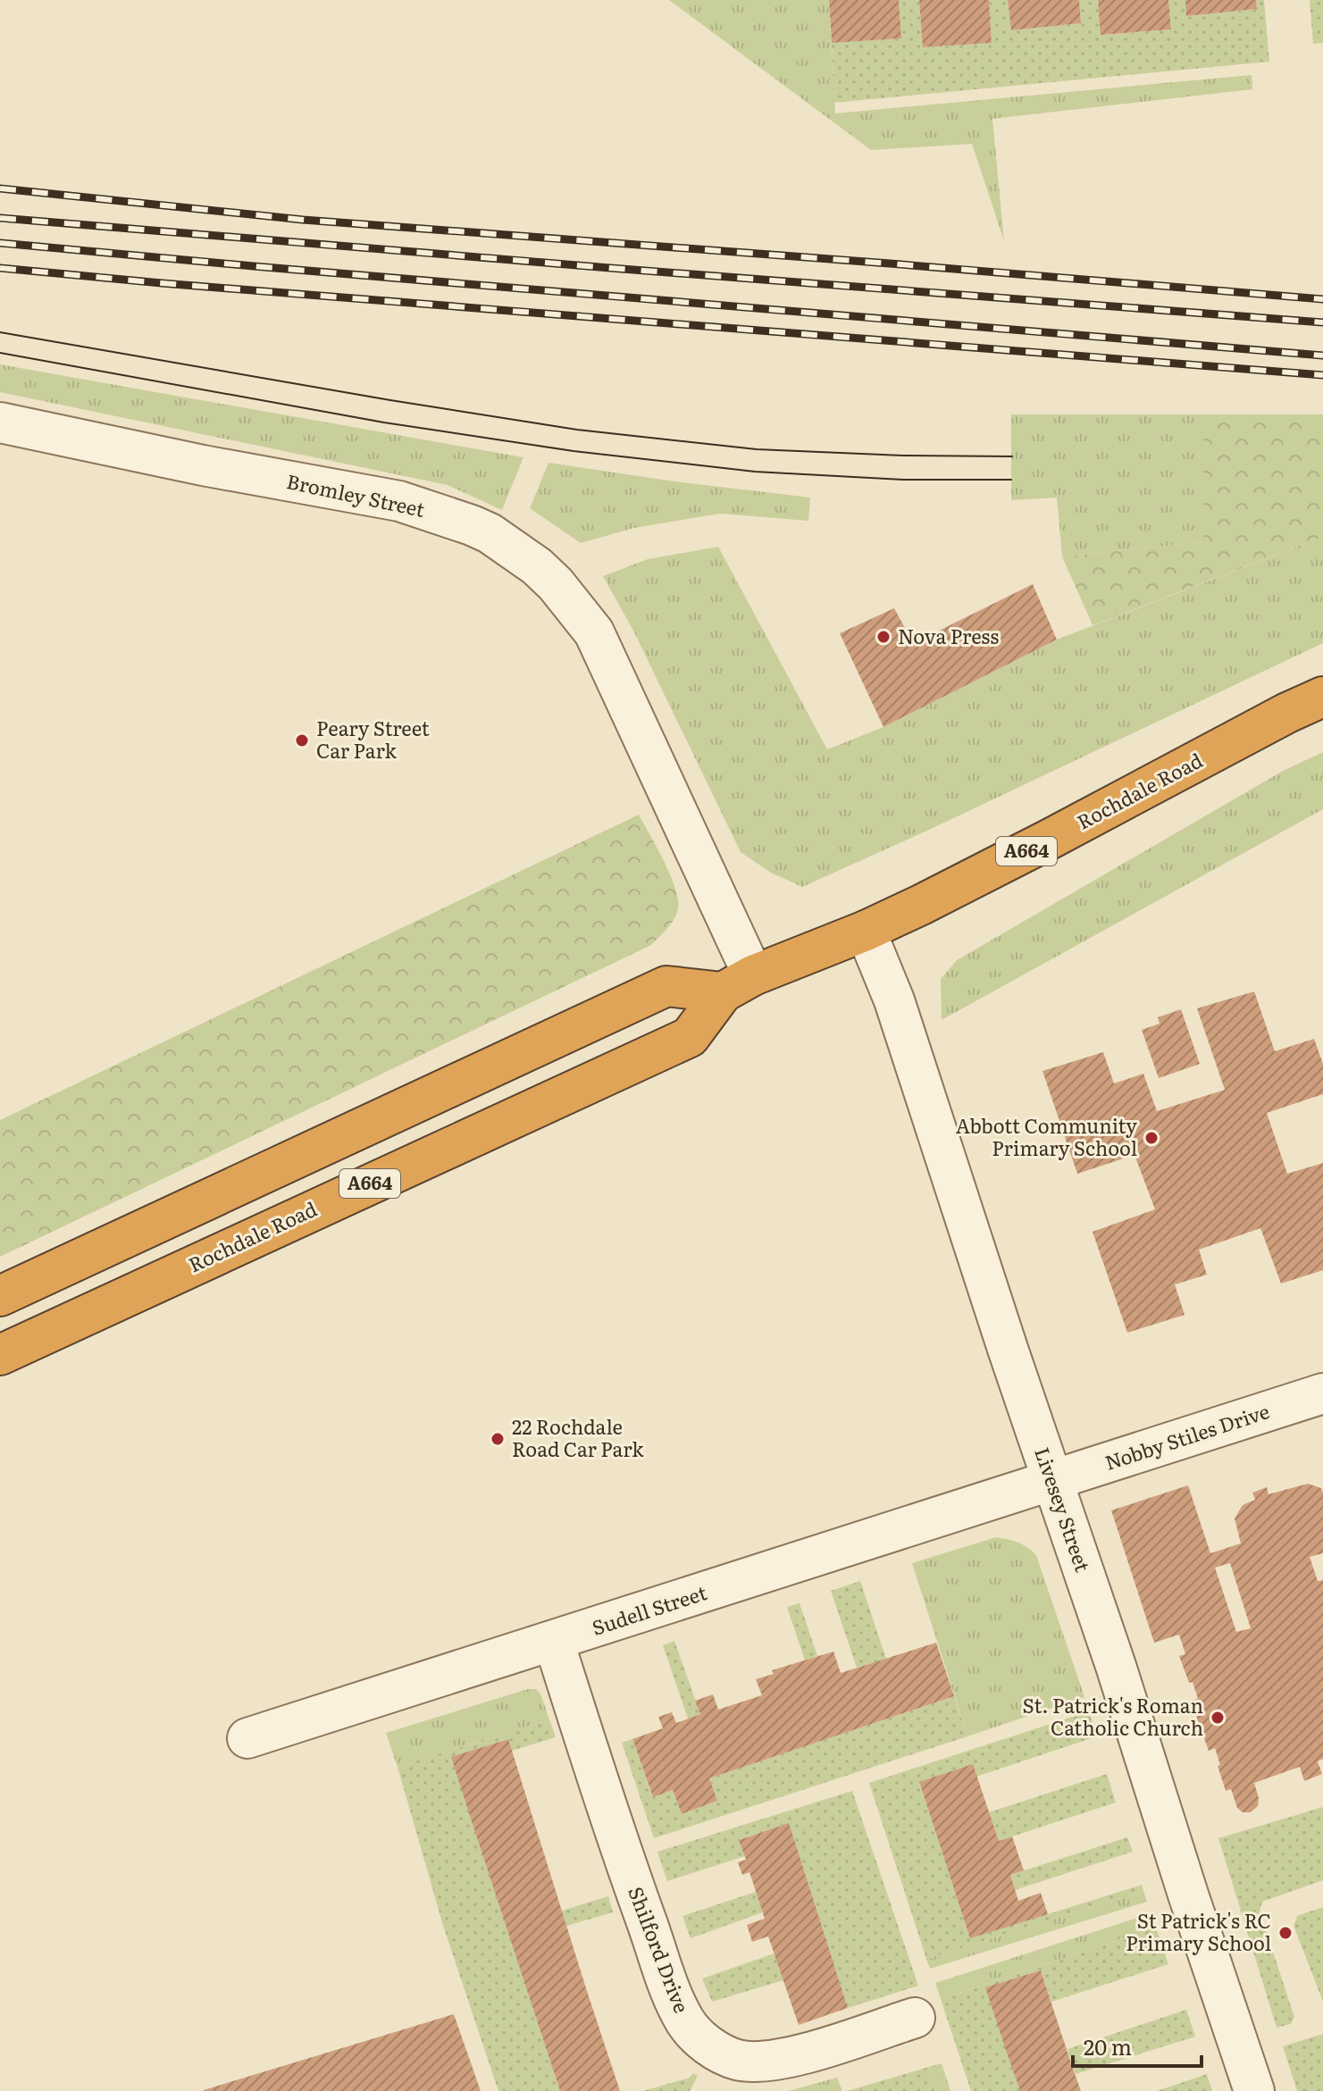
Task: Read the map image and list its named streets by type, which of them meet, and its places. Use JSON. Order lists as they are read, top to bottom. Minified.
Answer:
{"streets":{"highway":["Rochdale Road","A664"],"street":["Bromley Street","Nobby Stiles Drive","Livesey Street","Sudell Street","Shilford Drive"]},"crossings":[["Bromley Street","Rochdale Road"],["Rochdale Road","Livesey Street"],["Nobby Stiles Drive","Livesey Street"],["Nobby Stiles Drive","Sudell Street"],["Livesey Street","Sudell Street"],["Sudell Street","Shilford Drive"]],"places":["Nova Press","Peary Street Car Park","Abbott Community Primary School","22 Rochdale Road Car Park","St. Patrick's Roman Catholic Church","St Patrick's RC Primary School"],"scale_bar":"20 m"}
